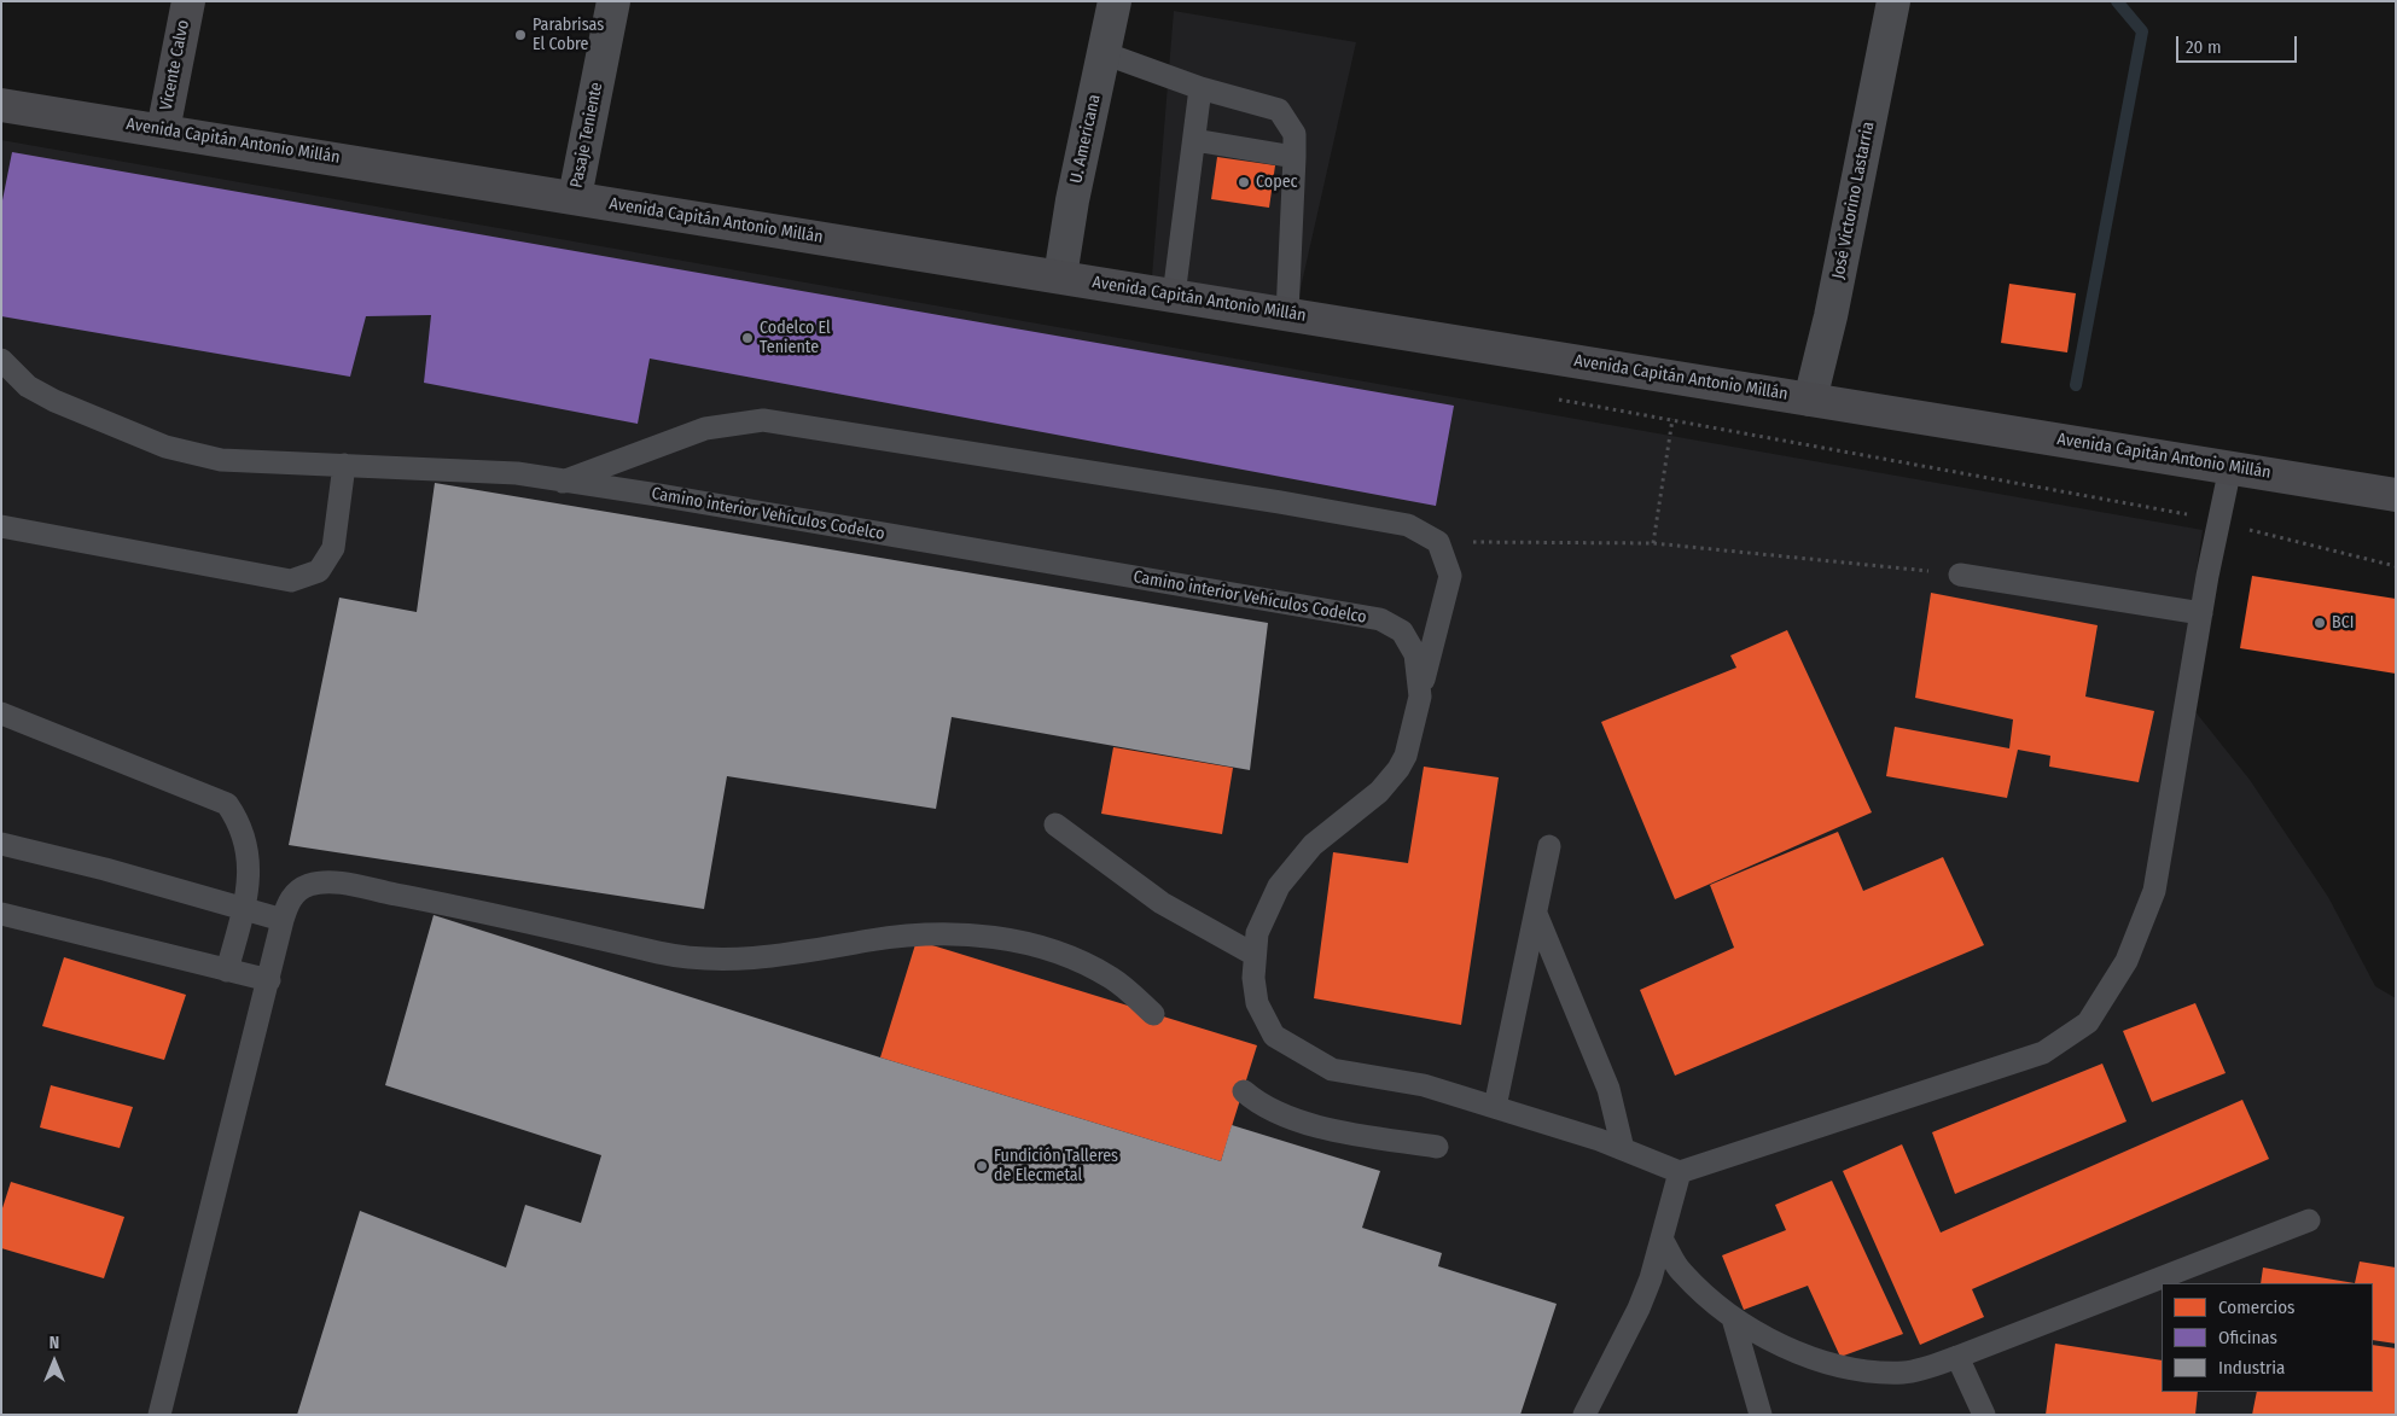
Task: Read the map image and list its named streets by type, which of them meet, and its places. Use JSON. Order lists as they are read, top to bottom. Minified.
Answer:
{"streets":{"main road":["Vicente Calvo","Avenida Capitán Antonio Millán"],"street":["Pasaje Teniente","U. Americana","José Victorino Lastarria"],"lane":["Camino interior Vehículos Codelco"]},"crossings":[["Vicente Calvo","Avenida Capitán Antonio Millán"],["Pasaje Teniente","Avenida Capitán Antonio Millán"],["U. Americana","Avenida Capitán Antonio Millán"],["Avenida Capitán Antonio Millán","José Victorino Lastarria"]],"places":["Parabrisas El Cobre","Copec","Codelco El Teniente","BCI","Fundición Talleres de Elecmetal"],"legend":["Comercios","Oficinas","Industria"],"scale_bar":"20 m","north":"top"}
